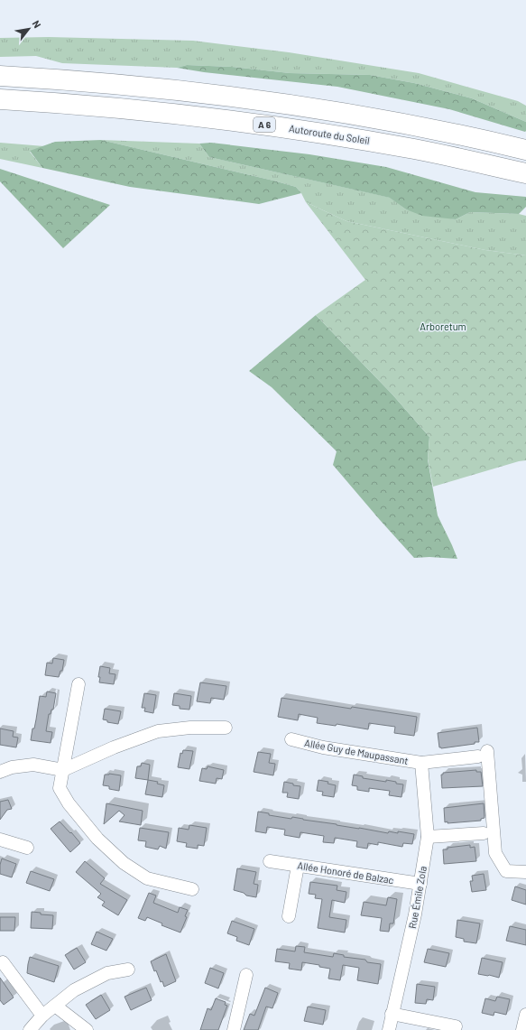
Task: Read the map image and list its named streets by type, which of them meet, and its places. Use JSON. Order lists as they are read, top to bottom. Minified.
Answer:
{"streets":{"highway":["A 6","Autoroute du Soleil"],"street":["Allée Guy de Maupassant","Allée Honoré de Balzac","Rue Émile Zola"]},"crossings":[["Allée Guy de Maupassant","Rue Émile Zola"],["Allée Honoré de Balzac","Rue Émile Zola"]],"parks":["Arboretum"],"north":"top right"}
